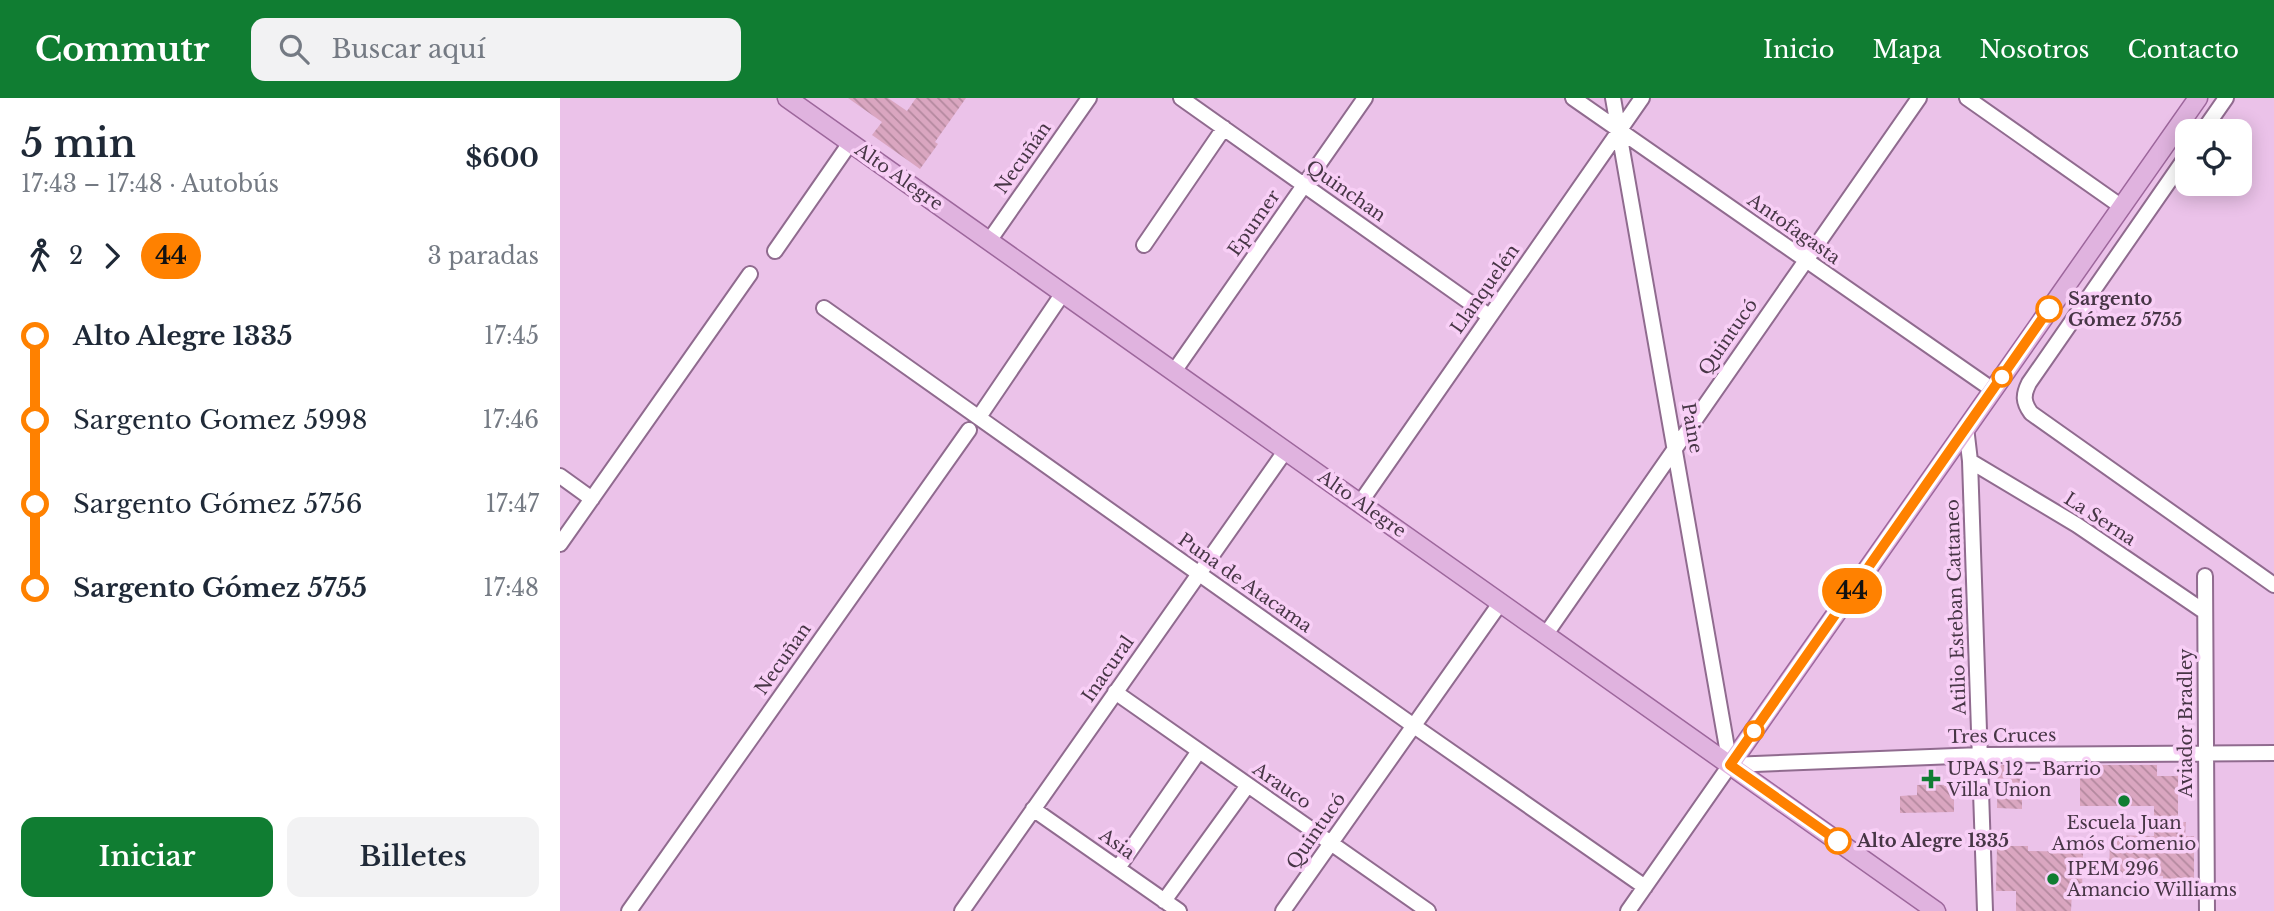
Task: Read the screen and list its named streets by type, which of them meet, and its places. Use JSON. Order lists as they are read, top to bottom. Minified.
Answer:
{"streets":{"main road":["Alto Alegre"],"street":["Necuñán","Quinchan","Epumer","Antofagasta","Llanquelén","Quintucó","Paine","La Serna","Puna de Atacama","Atilio Esteban Cattaneo","Necuñan","Inacural","Aviador Bradley","Tres Cruces","Arauco","Asia"]},"crossings":[["Necuñán","Alto Alegre"],["Alto Alegre","Epumer"],["Alto Alegre","Llanquelén"],["Alto Alegre","Quintucó"],["Alto Alegre","Paine"],["Alto Alegre","Inacural"],["Alto Alegre","Tres Cruces"],["Quinchan","Epumer"],["Quinchan","Llanquelén"],["Antofagasta","Llanquelén"],["Antofagasta","Quintucó"],["Antofagasta","Paine"],["Llanquelén","Paine"],["Quintucó","Paine"],["Quintucó","Puna de Atacama"],["Quintucó","Arauco"],["Paine","Tres Cruces"],["La Serna","Atilio Esteban Cattaneo"],["La Serna","Aviador Bradley"],["Puna de Atacama","Inacural"],["Atilio Esteban Cattaneo","Tres Cruces"],["Inacural","Arauco"],["Inacural","Asia"],["Aviador Bradley","Tres Cruces"]],"places":{"other":["Sargento Gómez 5755","Escuela Juan Amós Comenio","Alto Alegre 1335","IPEM 296 Amancio Williams"],"health":["UPAS 12 - Barrio Villa Union"]},"lines":["bus line 44"],"page":{"header":"Commutr","search":"Buscar aquí","nav":["Inicio","Mapa","Nosotros","Contacto"],"heading":["5 min","17:43 – 17:48 · Autobús","$600"],"on_map":"44","legs":["2","44","3 paradas"],"list":[{"name":"Alto Alegre 1335","value":"17:45"},{"name":"Sargento Gomez 5998","value":"17:46"},{"name":"Sargento Gómez 5756","value":"17:47"},{"name":"Sargento Gómez 5755","value":"17:48"}],"buttons":["Iniciar","Billetes"]}}
